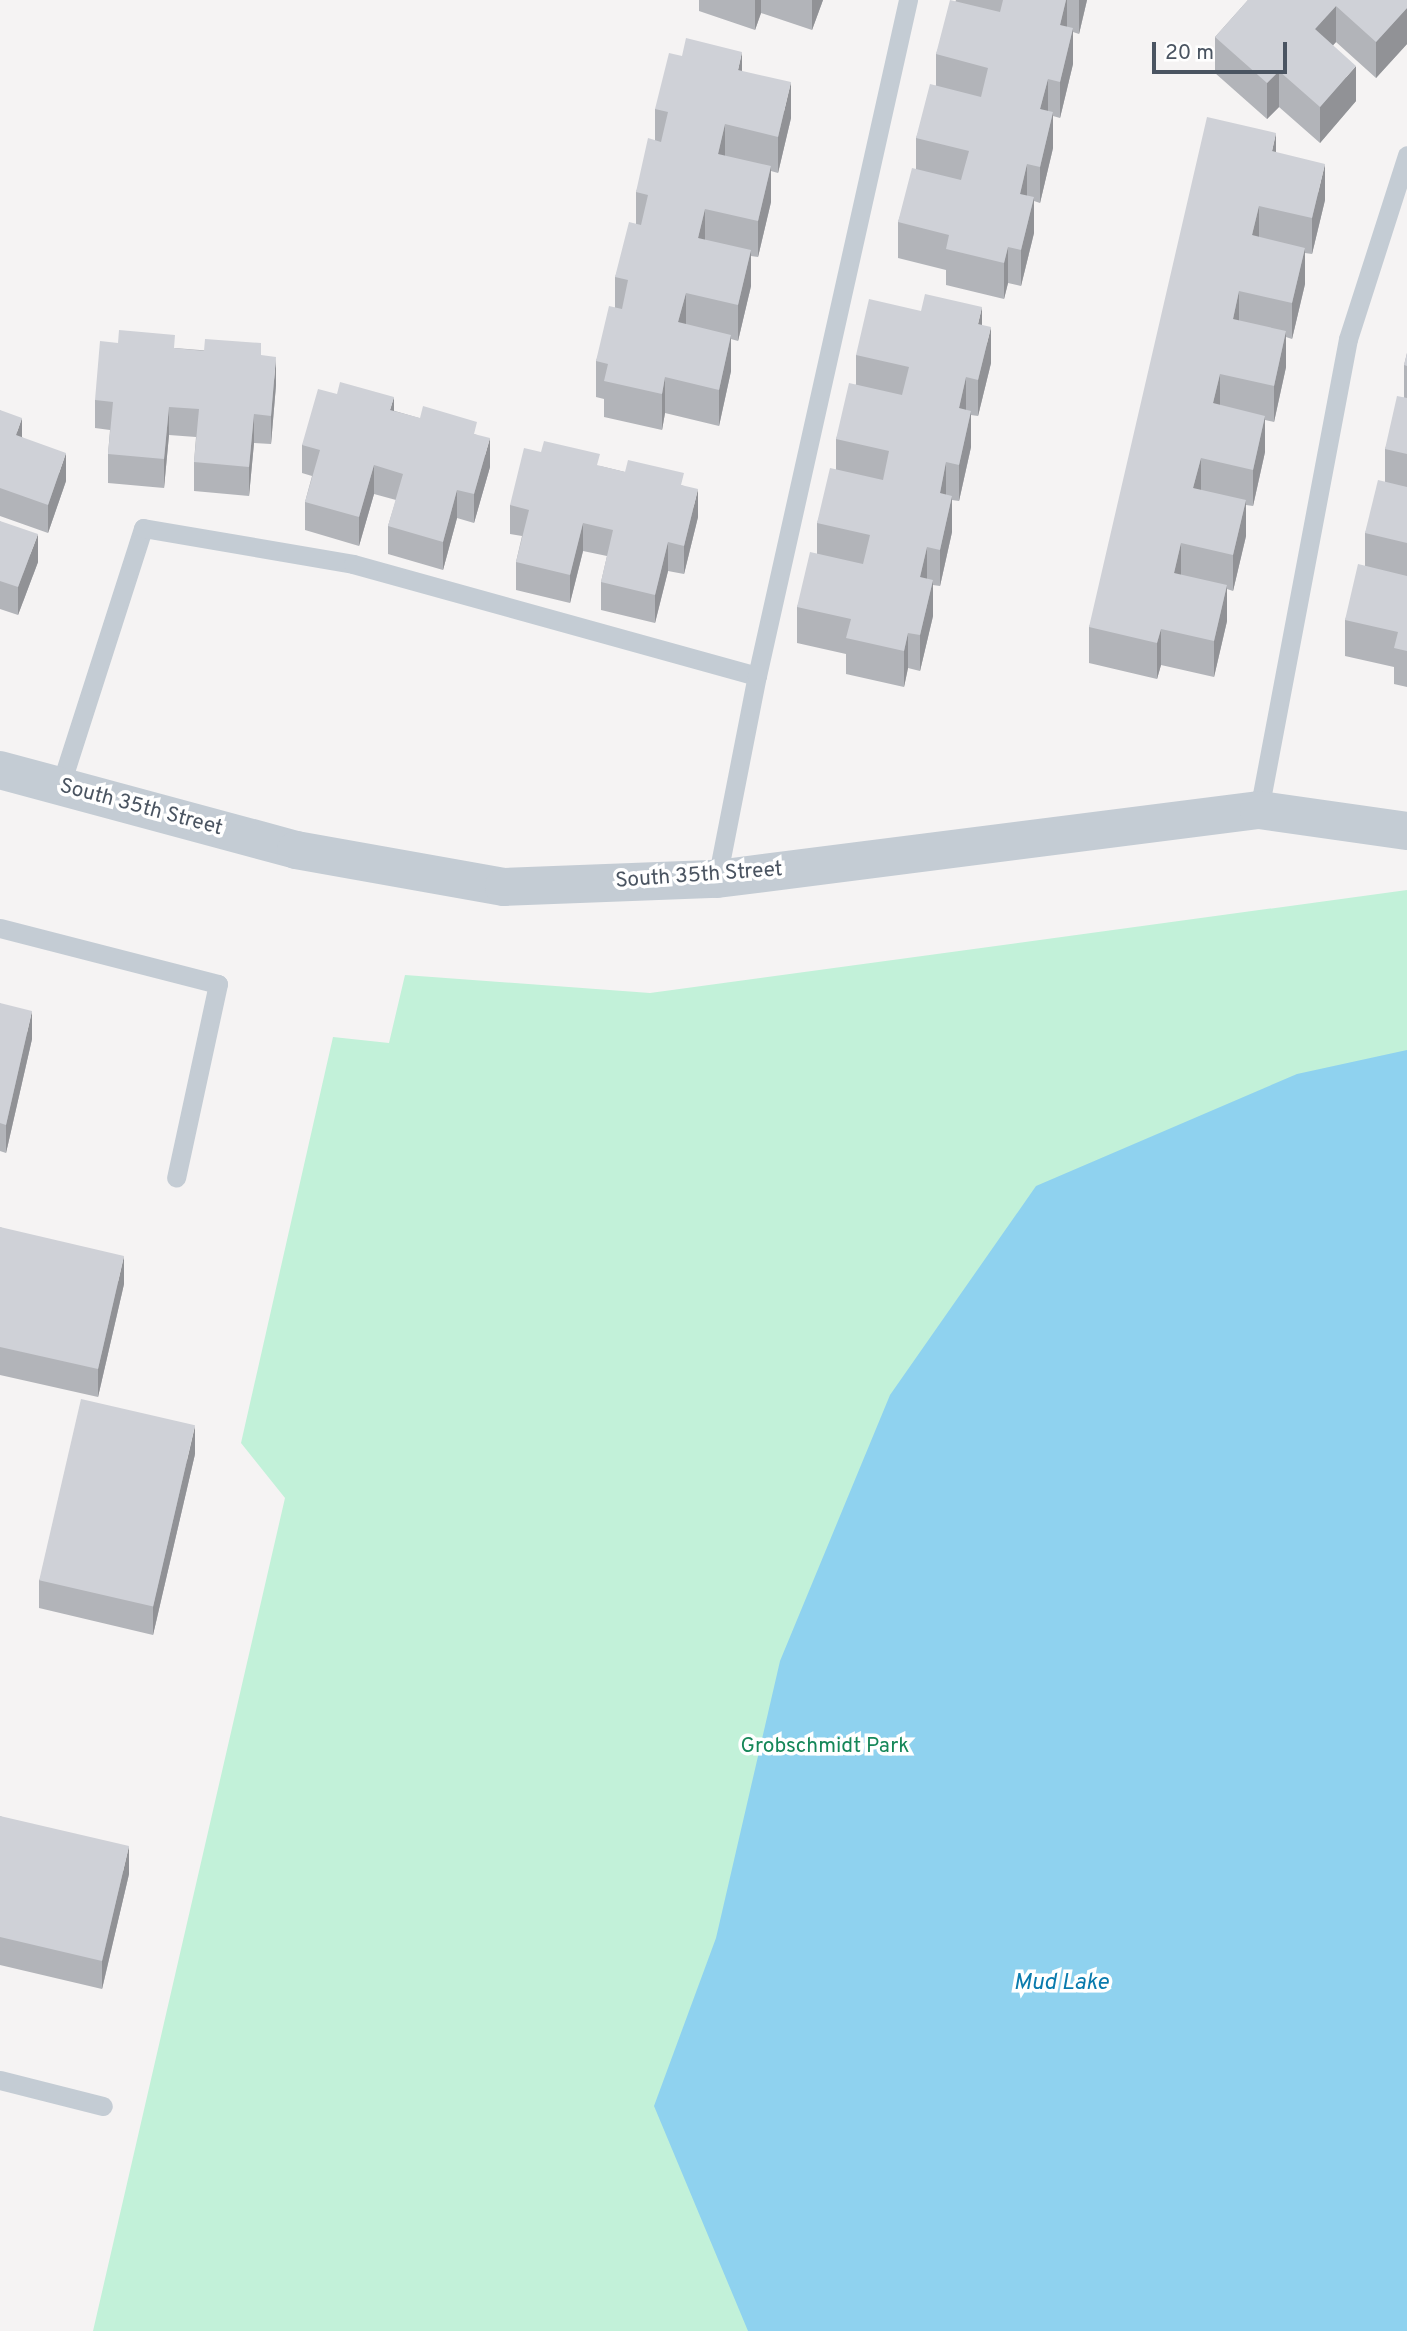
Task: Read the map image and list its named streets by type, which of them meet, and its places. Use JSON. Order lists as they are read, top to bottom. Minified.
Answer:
{"streets":{"street":["South 35th Street"]},"water":["Mud Lake"],"parks":["Grobschmidt Park"],"scale_bar":"20 m"}
